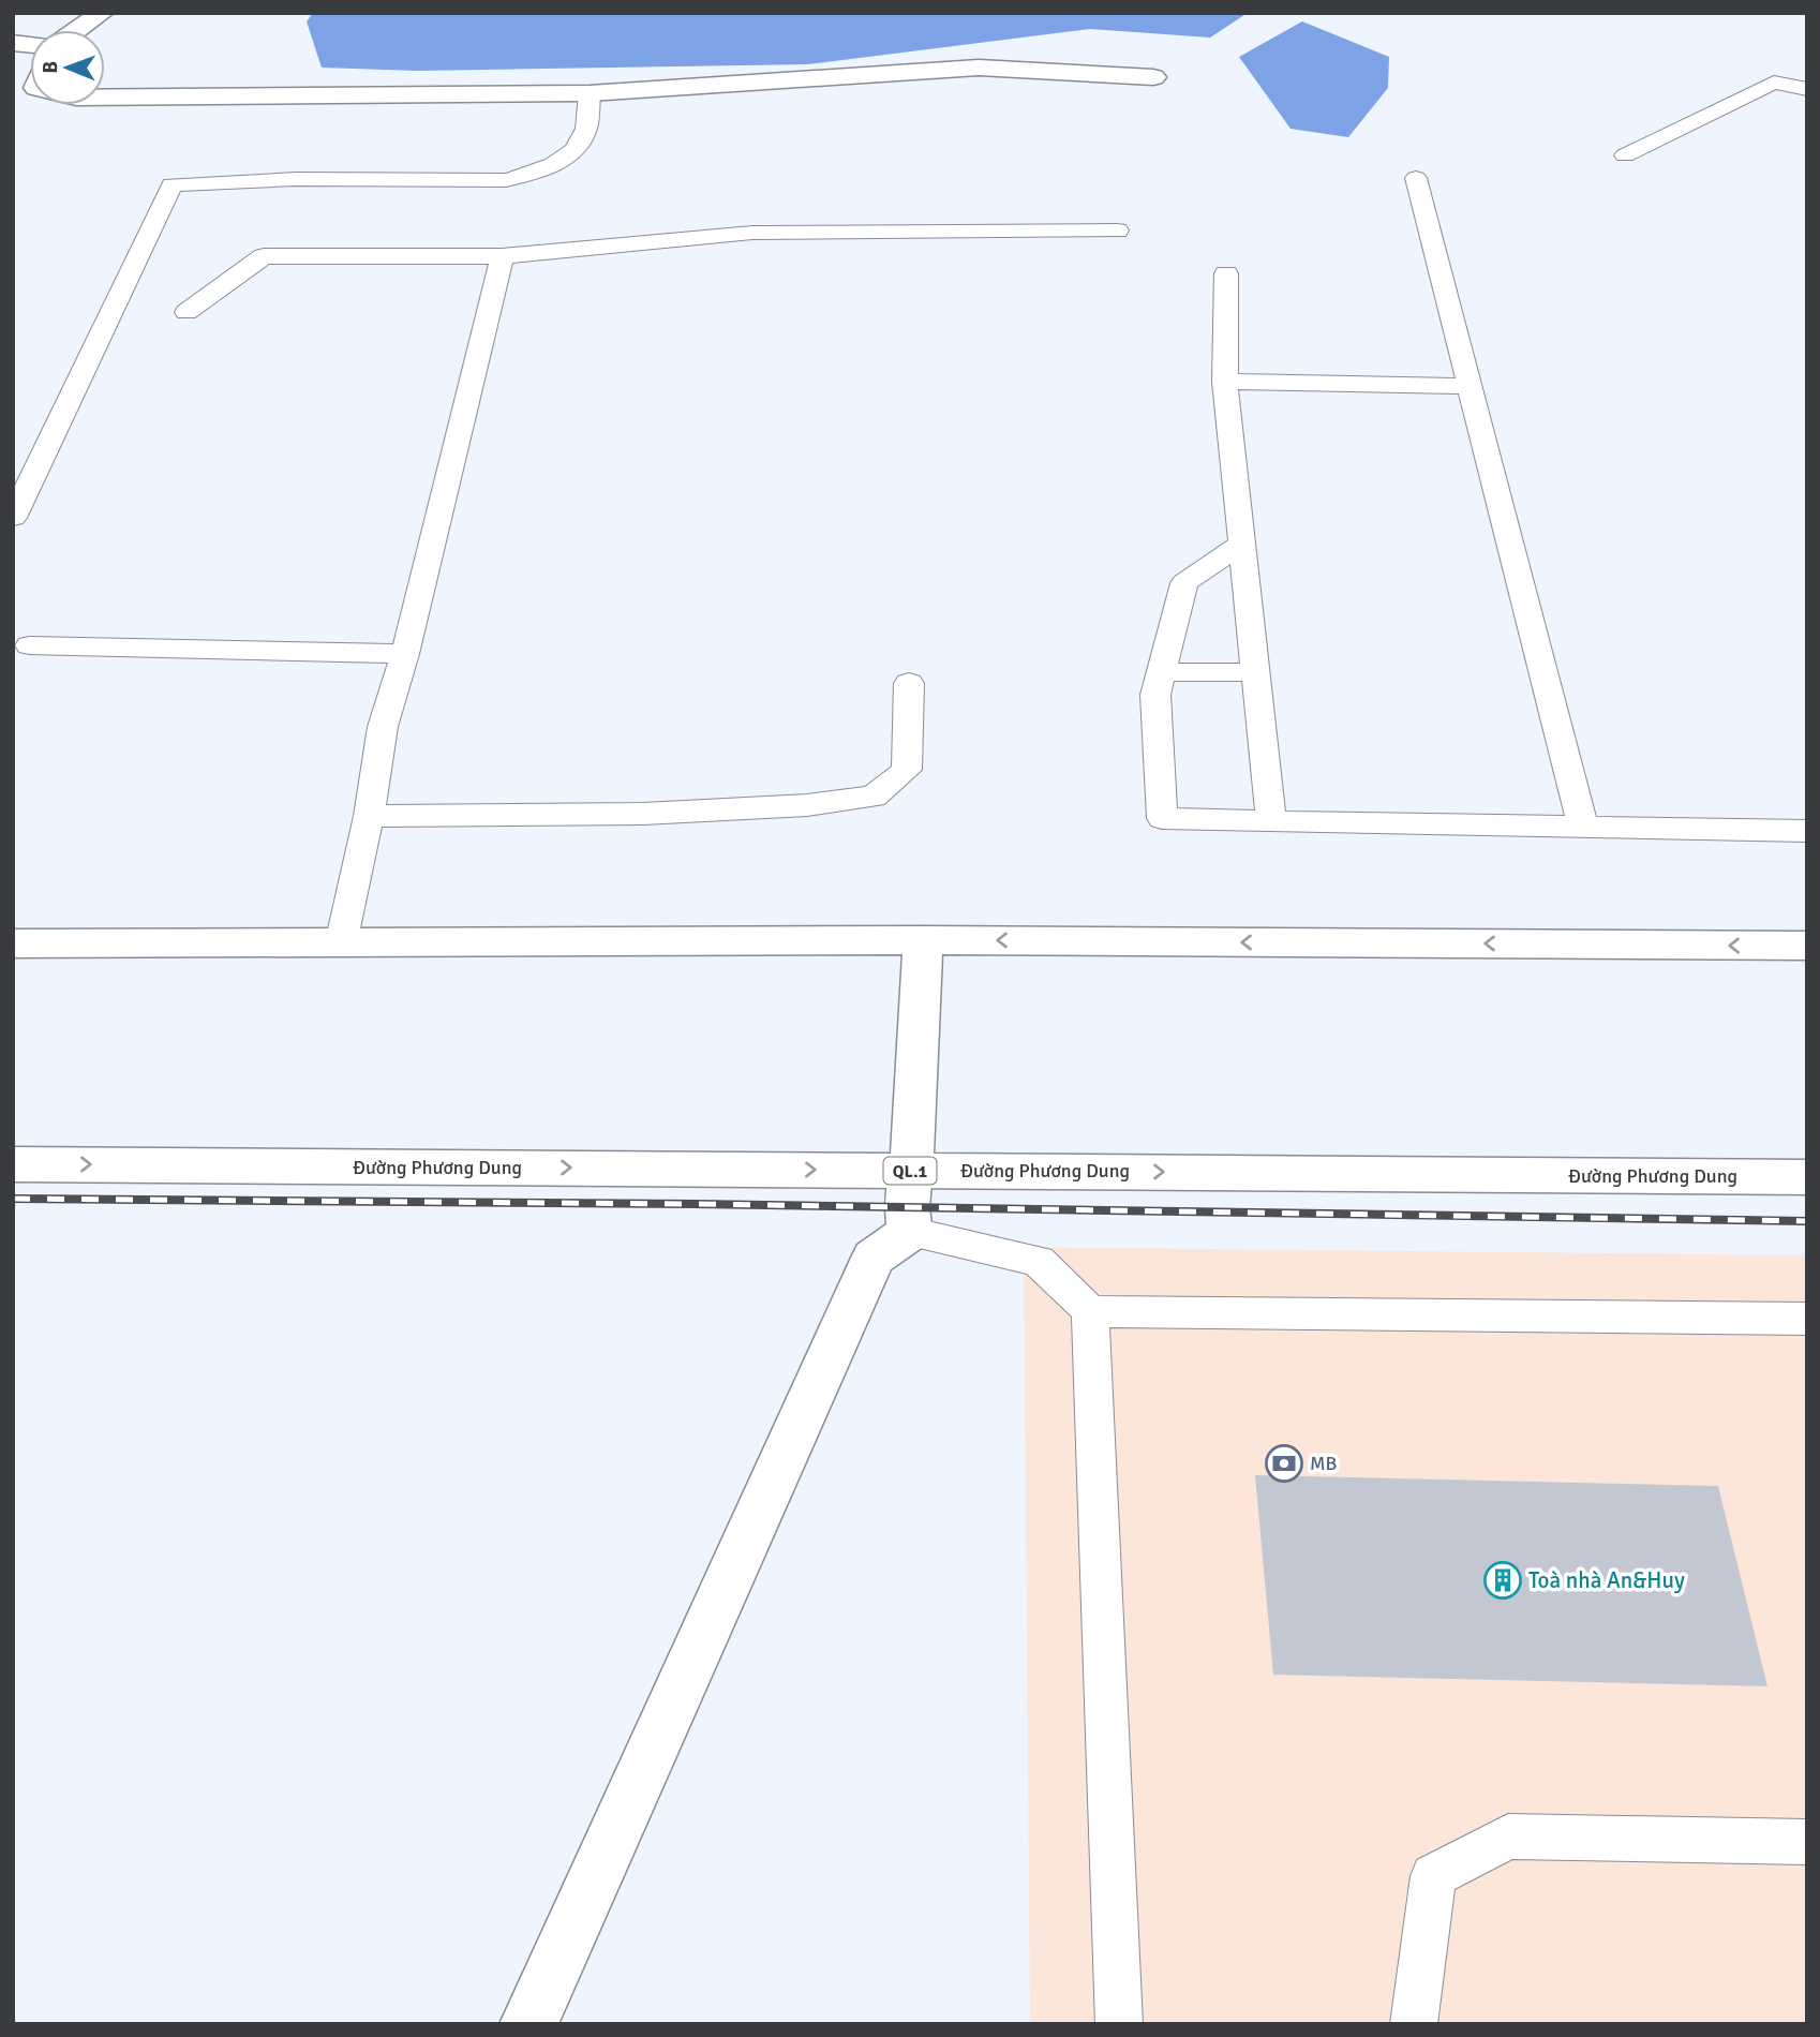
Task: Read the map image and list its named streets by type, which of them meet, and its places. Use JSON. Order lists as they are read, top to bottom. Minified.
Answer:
{"streets":{"main road":["Đường Phương Dung","QL.1"]},"places":{"bank":["MB"],"building":["Toà nhà An&Huy"]},"north":"left"}
